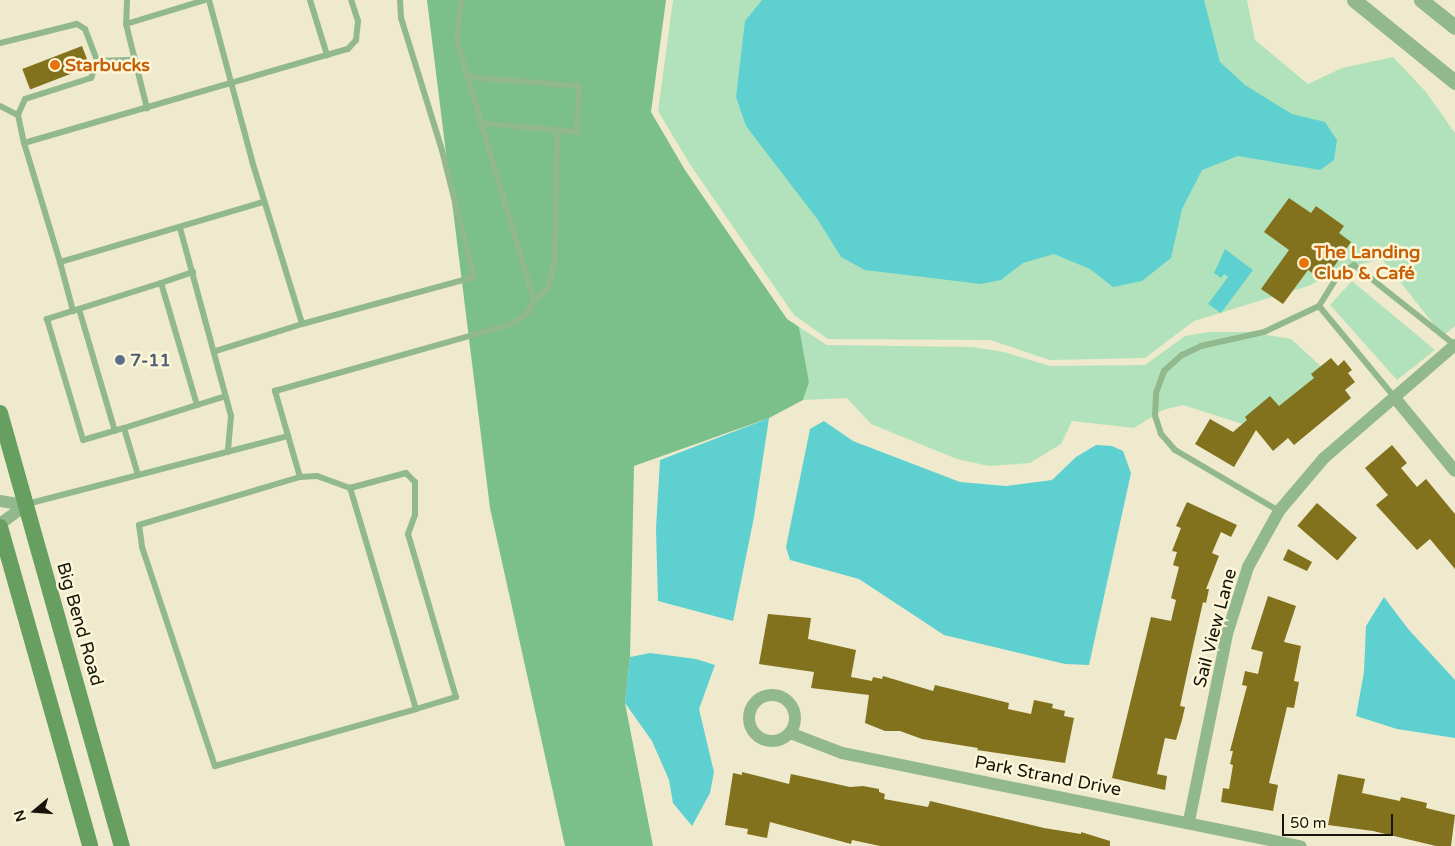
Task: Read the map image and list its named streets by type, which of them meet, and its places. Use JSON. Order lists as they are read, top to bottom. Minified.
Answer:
{"streets":{"main road":["Big Bend Road"],"street":["Sail View Lane","Park Strand Drive"]},"crossings":[["Sail View Lane","Park Strand Drive"]],"places":["Starbucks","The Landing Club & Café","7-11"],"scale_bar":"50 m","north":"left"}
